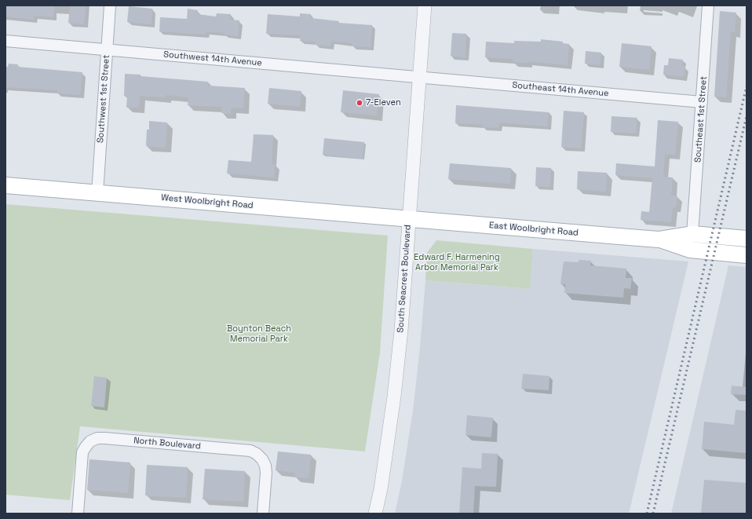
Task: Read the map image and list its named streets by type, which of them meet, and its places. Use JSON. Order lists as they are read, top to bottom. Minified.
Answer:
{"streets":{"main road":["West Woolbright Road","East Woolbright Road"],"street":["Southwest 14th Avenue","Southeast 14th Avenue","Southwest 1st Street","Southeast 1st Street","South Seacrest Boulevard","North Boulevard"]},"crossings":[["Southwest 14th Avenue","Southeast 14th Avenue"],["Southwest 14th Avenue","Southwest 1st Street"],["Southwest 14th Avenue","South Seacrest Boulevard"],["Southeast 14th Avenue","Southeast 1st Street"],["Southeast 14th Avenue","South Seacrest Boulevard"],["Southwest 1st Street","West Woolbright Road"],["Southeast 1st Street","East Woolbright Road"],["West Woolbright Road","East Woolbright Road"],["West Woolbright Road","South Seacrest Boulevard"],["East Woolbright Road","South Seacrest Boulevard"]],"parks":["Edward F. Harmening Arbor Memorial Park","Boynton Beach Memorial Park"],"places":["7-Eleven"]}
